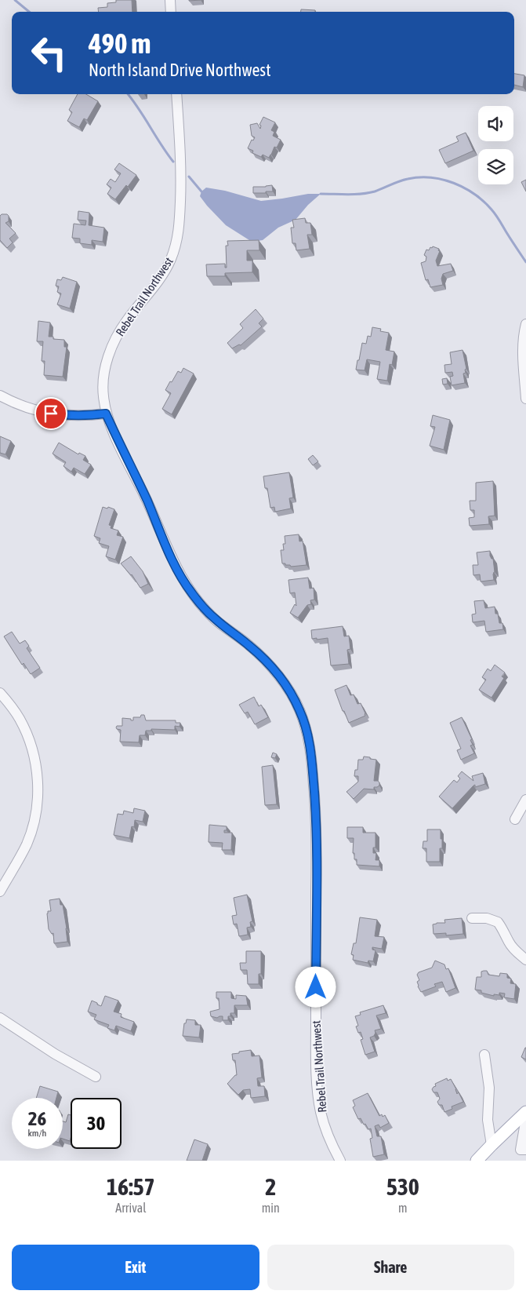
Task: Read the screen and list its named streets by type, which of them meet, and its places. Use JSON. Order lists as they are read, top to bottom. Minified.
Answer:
{"streets":{"street":["Rebel Trail Northwest"]},"page":{"turn":["490 m","North Island Drive Northwest"],"speed":"26 km/h","limit":"30","eta":["16:57","Arrival","2","min","530","m"],"buttons":["Exit","Share"]}}
